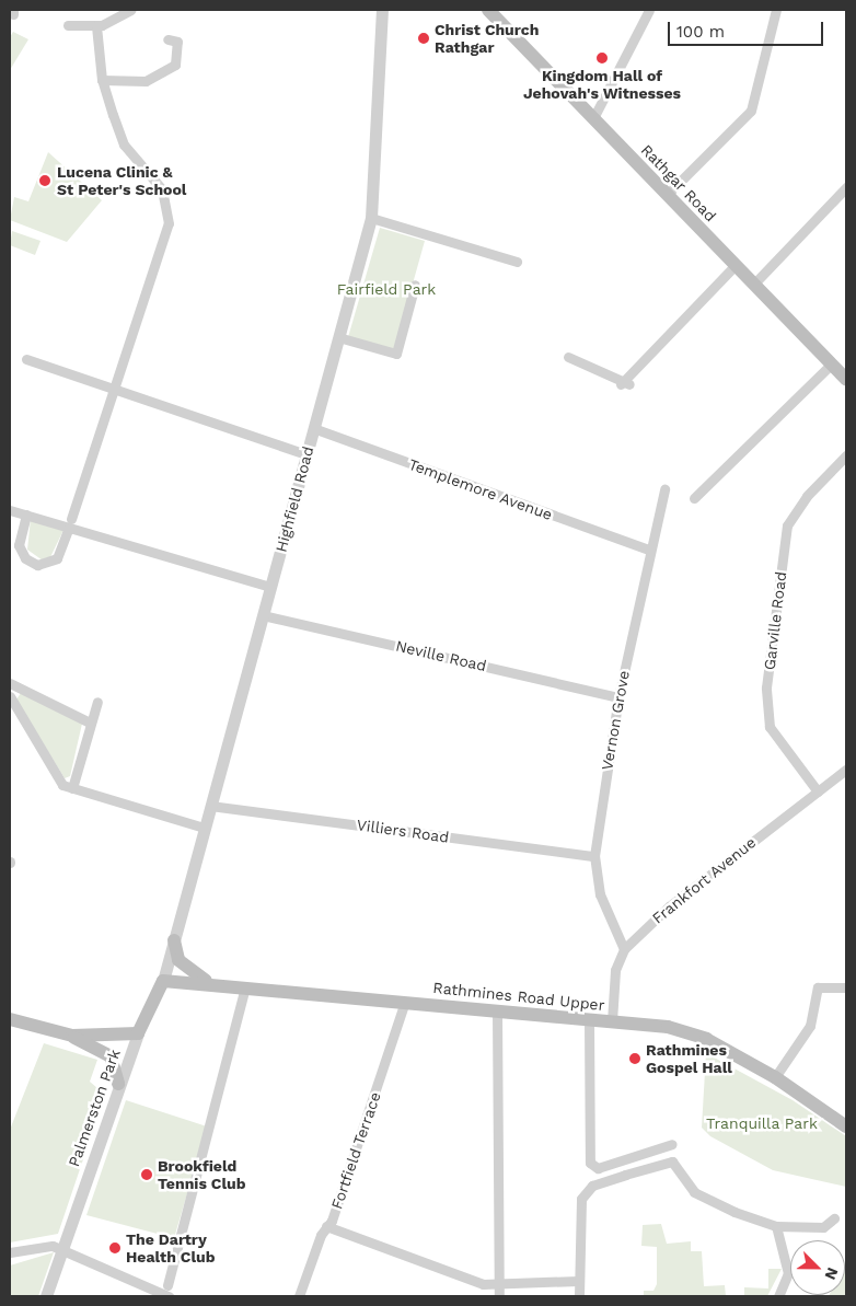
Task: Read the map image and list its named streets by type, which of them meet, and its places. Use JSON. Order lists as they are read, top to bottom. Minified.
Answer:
{"streets":{"main road":["Rathgar Road","Rathmines Road Upper","Palmerston Park"],"street":["Templemore Avenue","Highfield Road","Garville Road","Neville Road","Vernon Grove","Villiers Road","Frankfort Avenue","Fortfield Terrace"]},"crossings":[["Templemore Avenue","Highfield Road"],["Templemore Avenue","Vernon Grove"],["Highfield Road","Neville Road"],["Highfield Road","Villiers Road"],["Highfield Road","Rathmines Road Upper"],["Highfield Road","Palmerston Park"],["Garville Road","Frankfort Avenue"],["Neville Road","Vernon Grove"],["Vernon Grove","Villiers Road"],["Vernon Grove","Frankfort Avenue"],["Frankfort Avenue","Rathmines Road Upper"],["Rathmines Road Upper","Palmerston Park"],["Rathmines Road Upper","Fortfield Terrace"]],"parks":["Fairfield Park","Tranquilla Park"],"places":["Christ Church Rathgar","Kingdom Hall of Jehovah's Witnesses","Lucena Clinic & St Peter's School","Rathmines Gospel Hall","Brookfield Tennis Club","The Dartry Health Club"],"scale_bar":"100 m","north":"bottom right"}
